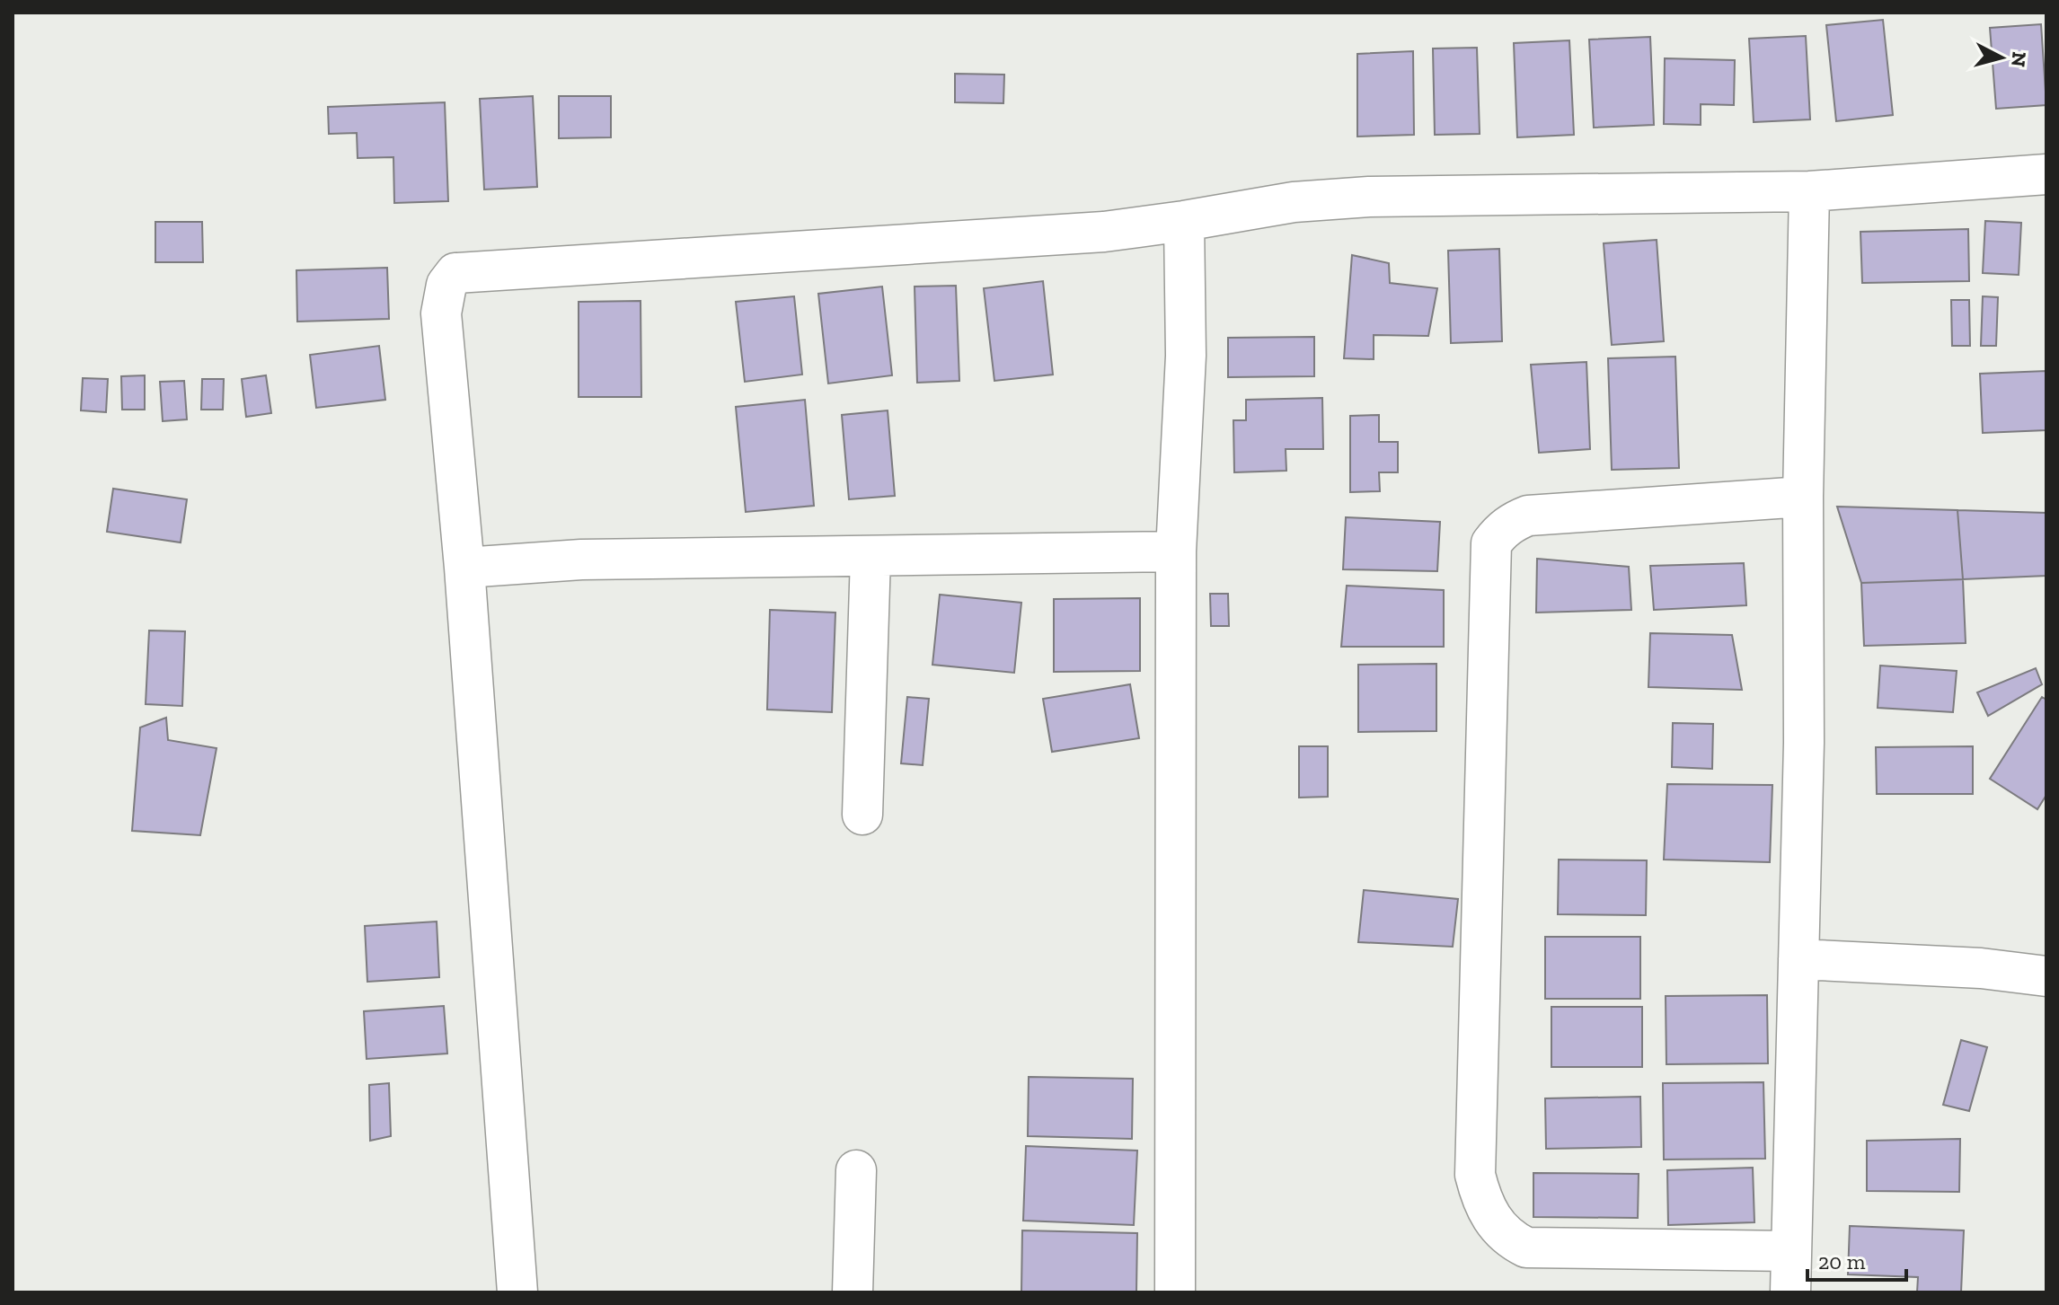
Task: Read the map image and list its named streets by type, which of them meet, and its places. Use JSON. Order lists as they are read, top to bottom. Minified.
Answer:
{"scale_bar":"20 m","north":"right"}
